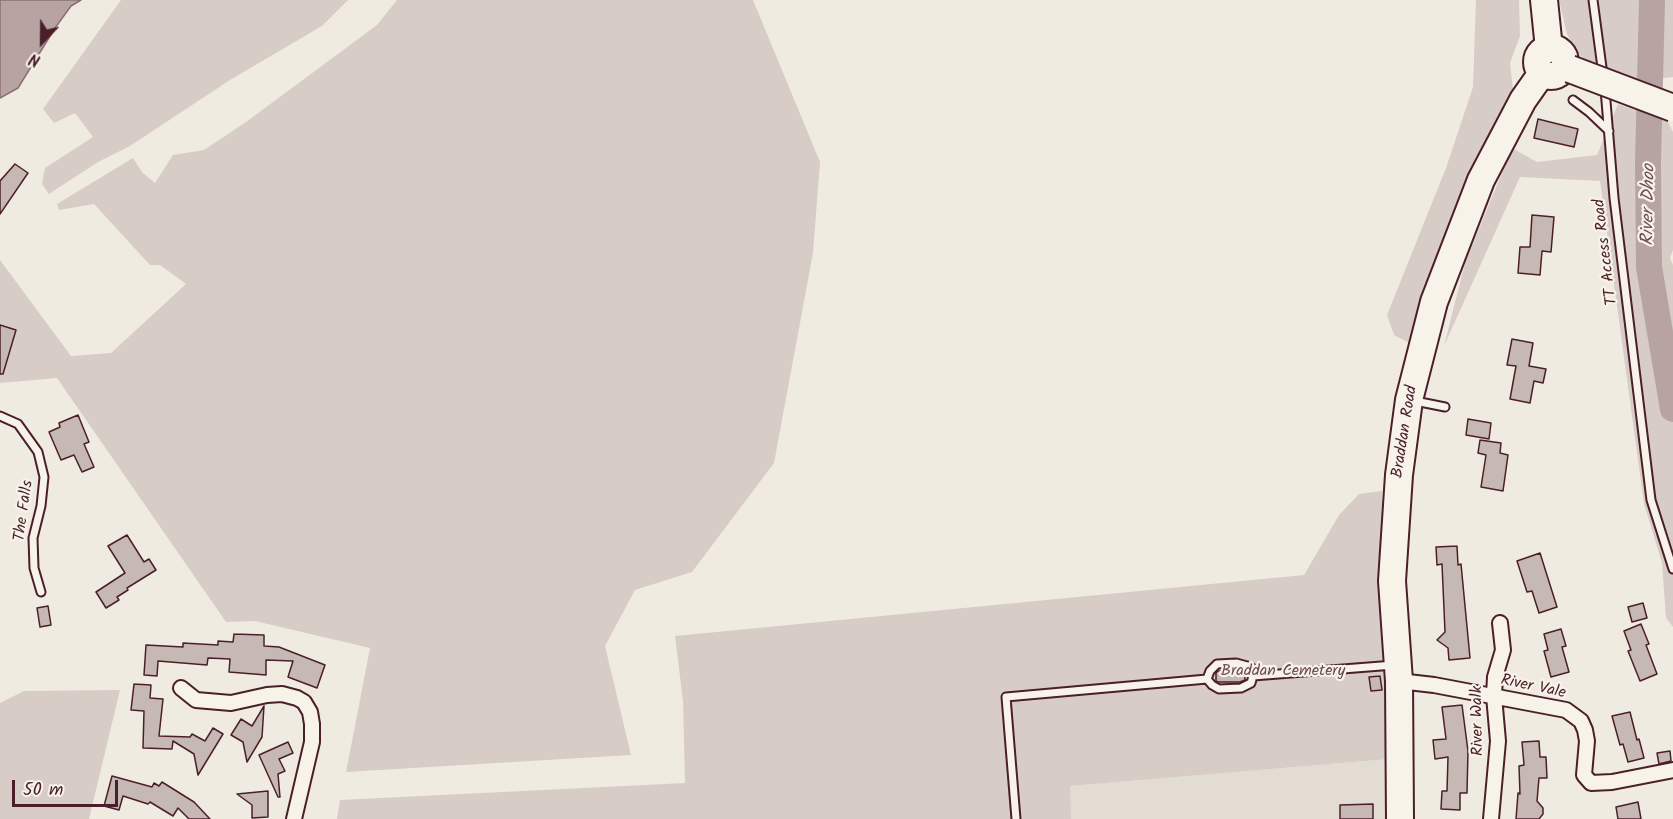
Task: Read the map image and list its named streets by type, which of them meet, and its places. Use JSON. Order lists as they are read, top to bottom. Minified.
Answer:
{"streets":{"highway":["Braddan Road"],"street":["River Vale","River Walk"],"lane":["TT Access Road","The Falls"]},"crossings":[["Braddan Road","River Vale"],["River Vale","River Walk"]],"water":["River Dhoo"],"parks":["Braddan Cemetery"],"scale_bar":"50 m","north":"bottom"}
